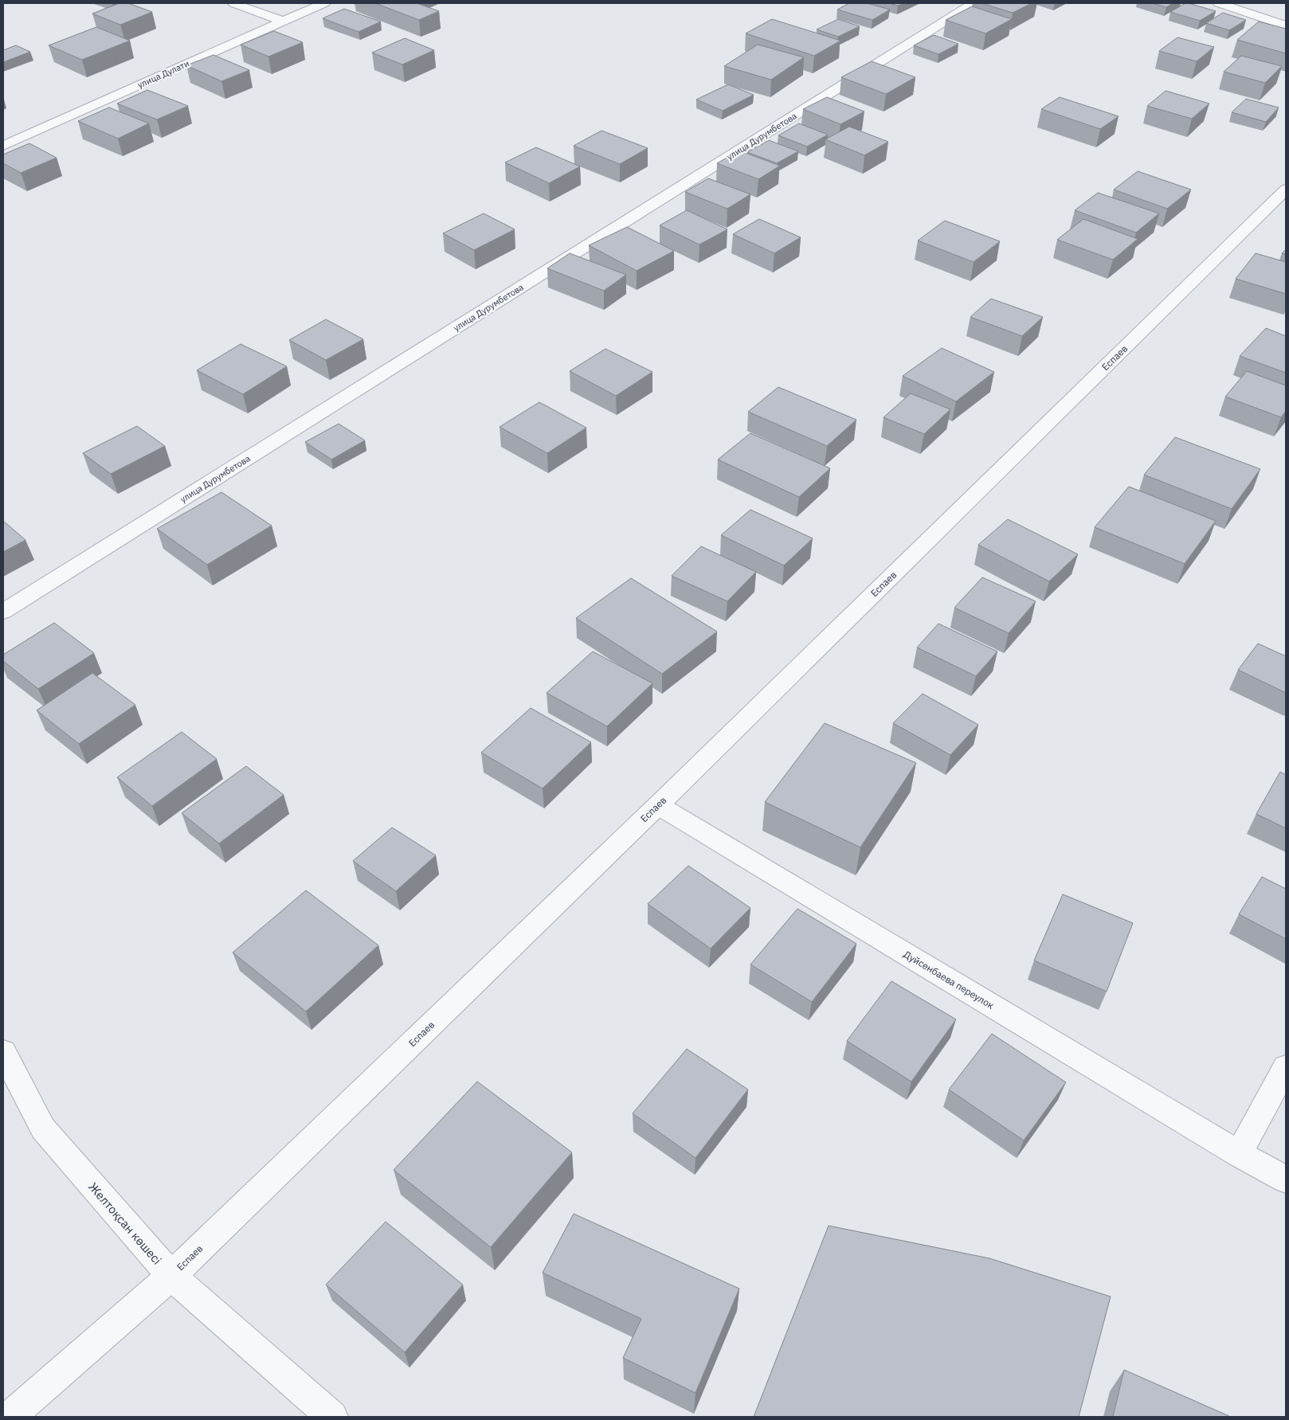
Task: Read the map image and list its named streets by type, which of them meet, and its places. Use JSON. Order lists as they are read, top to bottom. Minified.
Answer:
{"streets":{"street":["улица Дулати","улица Дурумбетова","Еспаев","Дуйсенбаева переулок","Желтоқсан көшесі"]},"crossings":[["Еспаев","Дуйсенбаева переулок"],["Еспаев","Желтоқсан көшесі"]]}
